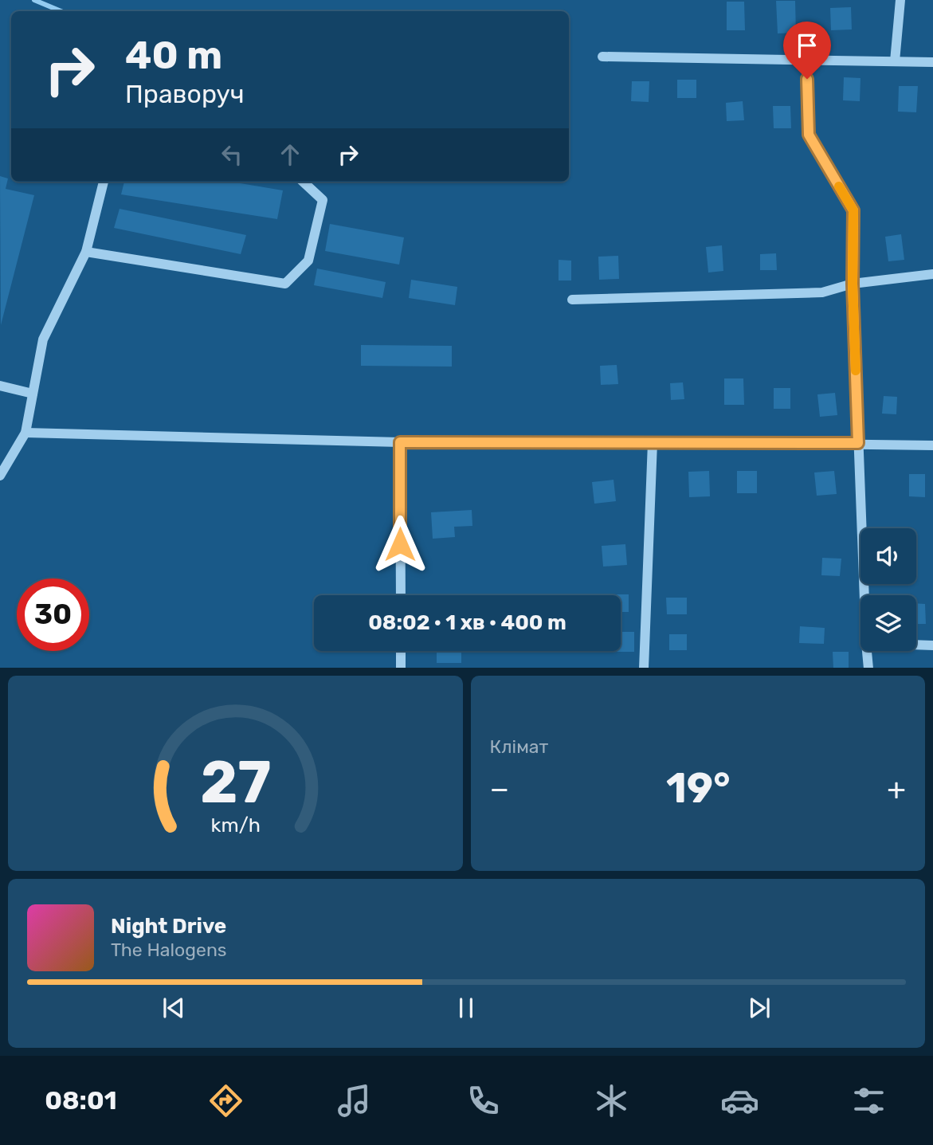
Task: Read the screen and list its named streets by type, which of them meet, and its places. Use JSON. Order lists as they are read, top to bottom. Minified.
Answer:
{"page":{"turn":["40 m","Праворуч"],"limit":"30","trip":"08:02 · 1 хв · 400 m","tile":"Клімат","heat":["−","19°","+"],"song":["Night Drive","The Halogens"],"tabs":"08:01","gauge":["27","km/h"]}}
